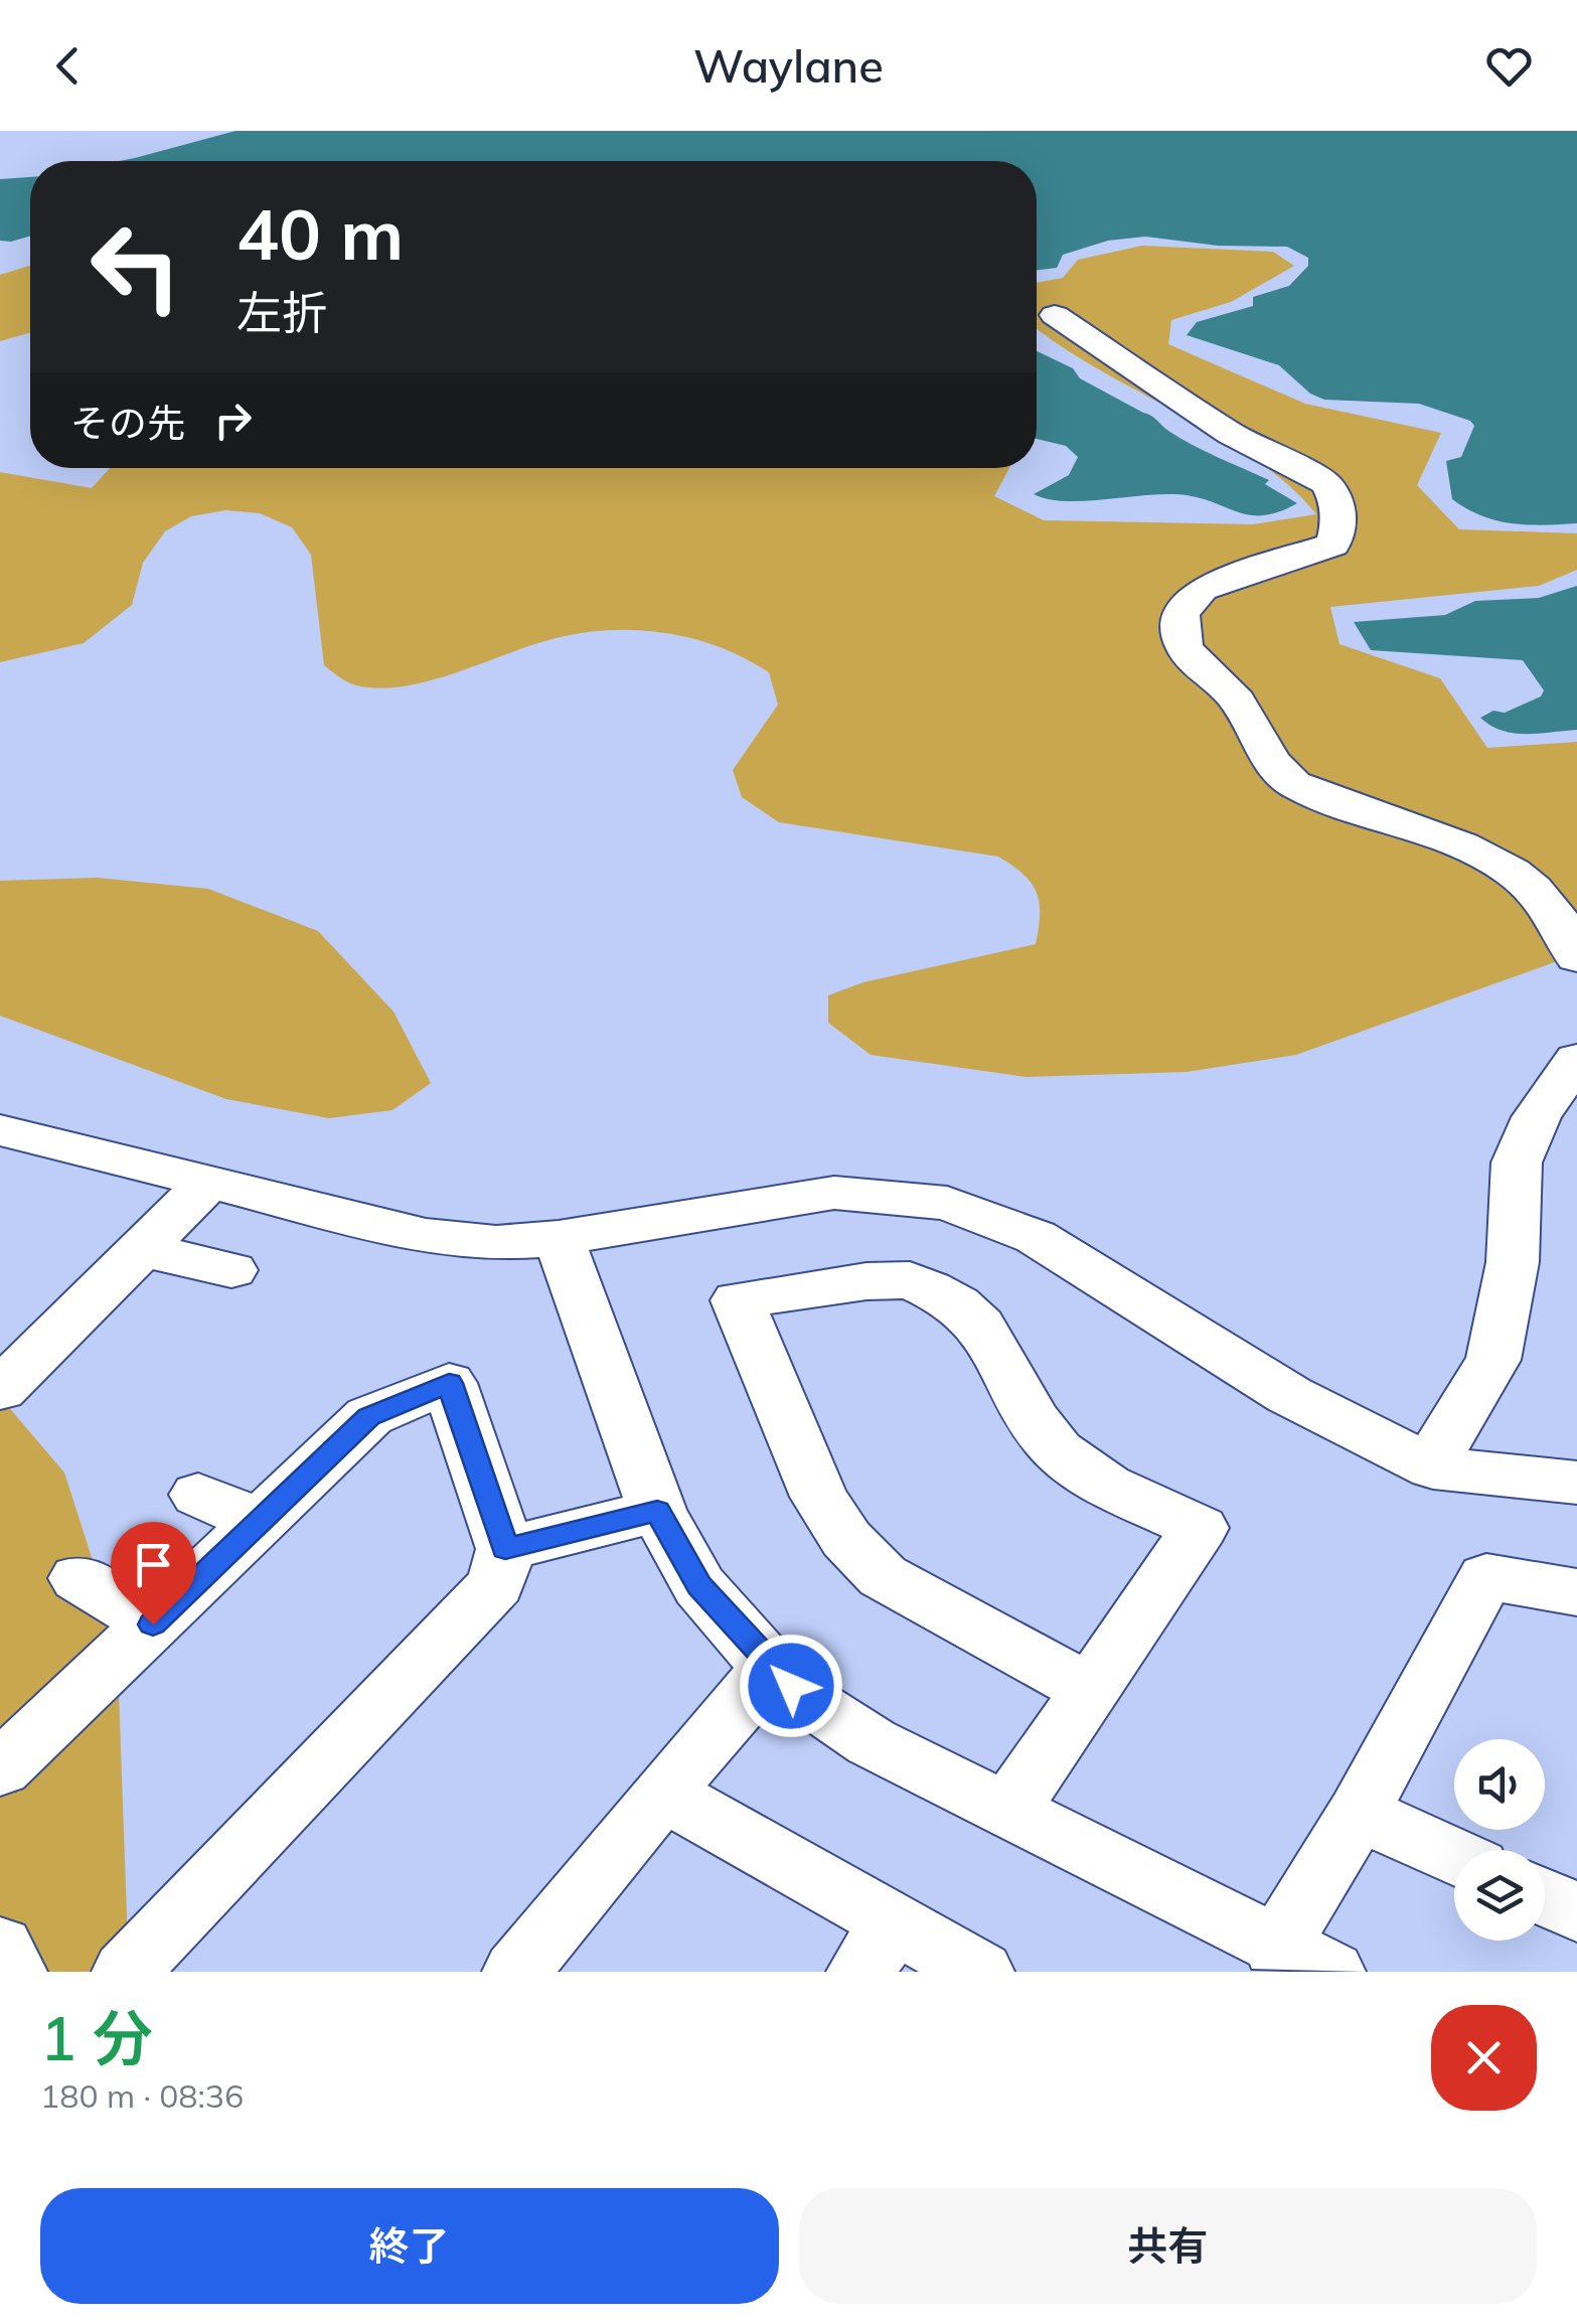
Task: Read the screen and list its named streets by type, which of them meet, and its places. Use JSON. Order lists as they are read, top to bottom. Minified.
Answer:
{"page":{"header":"Waylane","turn":["40 m","左折"],"then":"その先","heading":["1 分","180 m · 08:36"],"buttons":["終了","共有"]}}
